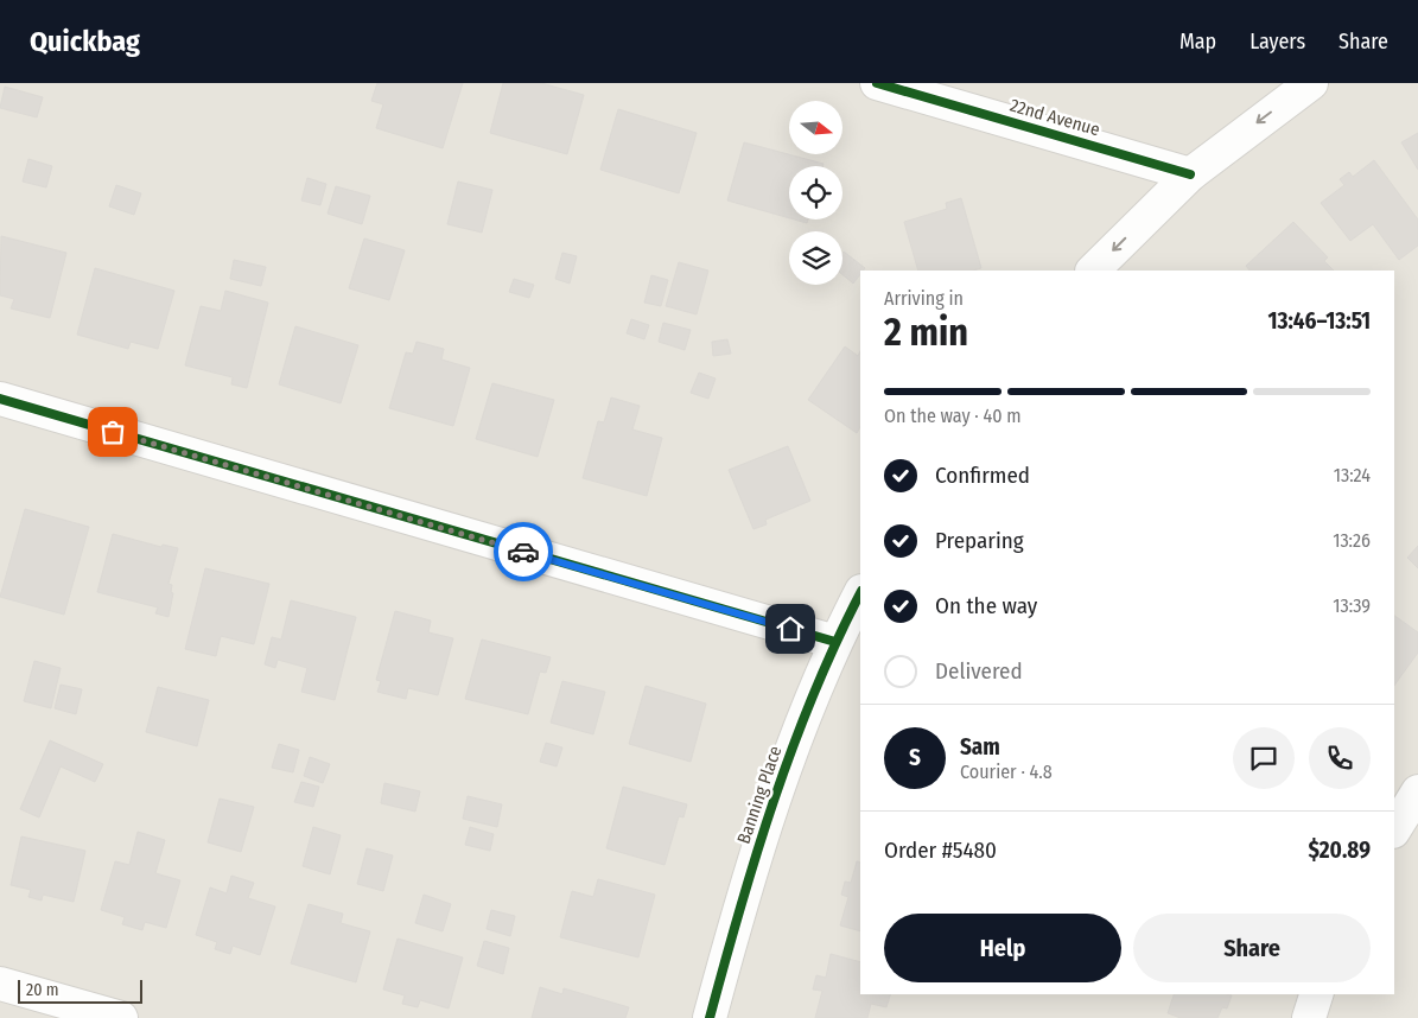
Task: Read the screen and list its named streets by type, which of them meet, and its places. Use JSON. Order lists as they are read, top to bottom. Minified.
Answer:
{"streets":{"street":["22nd Avenue","Banning Place"]},"scale_bar":"20 m","north":"right","page":{"header":"Quickbag","nav":["Map","Layers","Share"],"heading":["2 min","Arriving in","13:46–13:51"],"panel":["Sam","Courier · 4.8","Order #5480","$20.89"],"bar":"On the way · 40 m","list":[["Confirmed","13:24"],["Preparing","13:26"],["On the way","13:39"],"Delivered"],"round":"S","buttons":["Help","Share"],"scale":"20 m"}}
